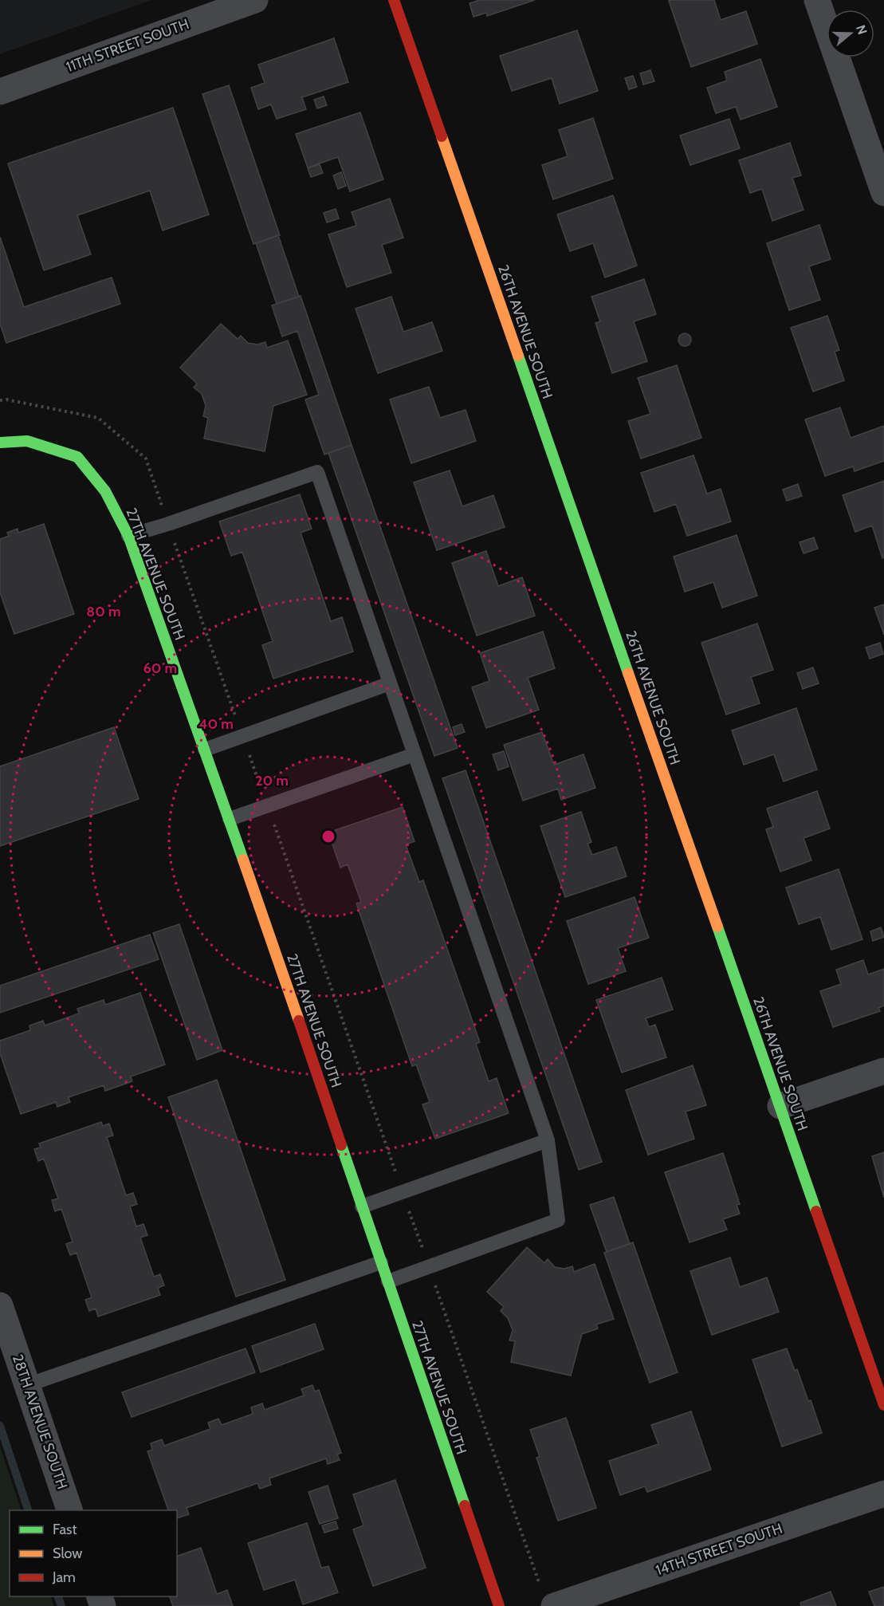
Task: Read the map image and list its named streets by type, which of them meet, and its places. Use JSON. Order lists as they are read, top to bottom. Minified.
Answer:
{"streets":{"street":["11TH STREET SOUTH","26TH AVENUE SOUTH","27TH AVENUE SOUTH","28TH AVENUE SOUTH","14TH STREET SOUTH"]},"legend":["Fast","Slow","Jam"],"north":"right","rings":["80 m","60 m","40 m","20 m"]}
